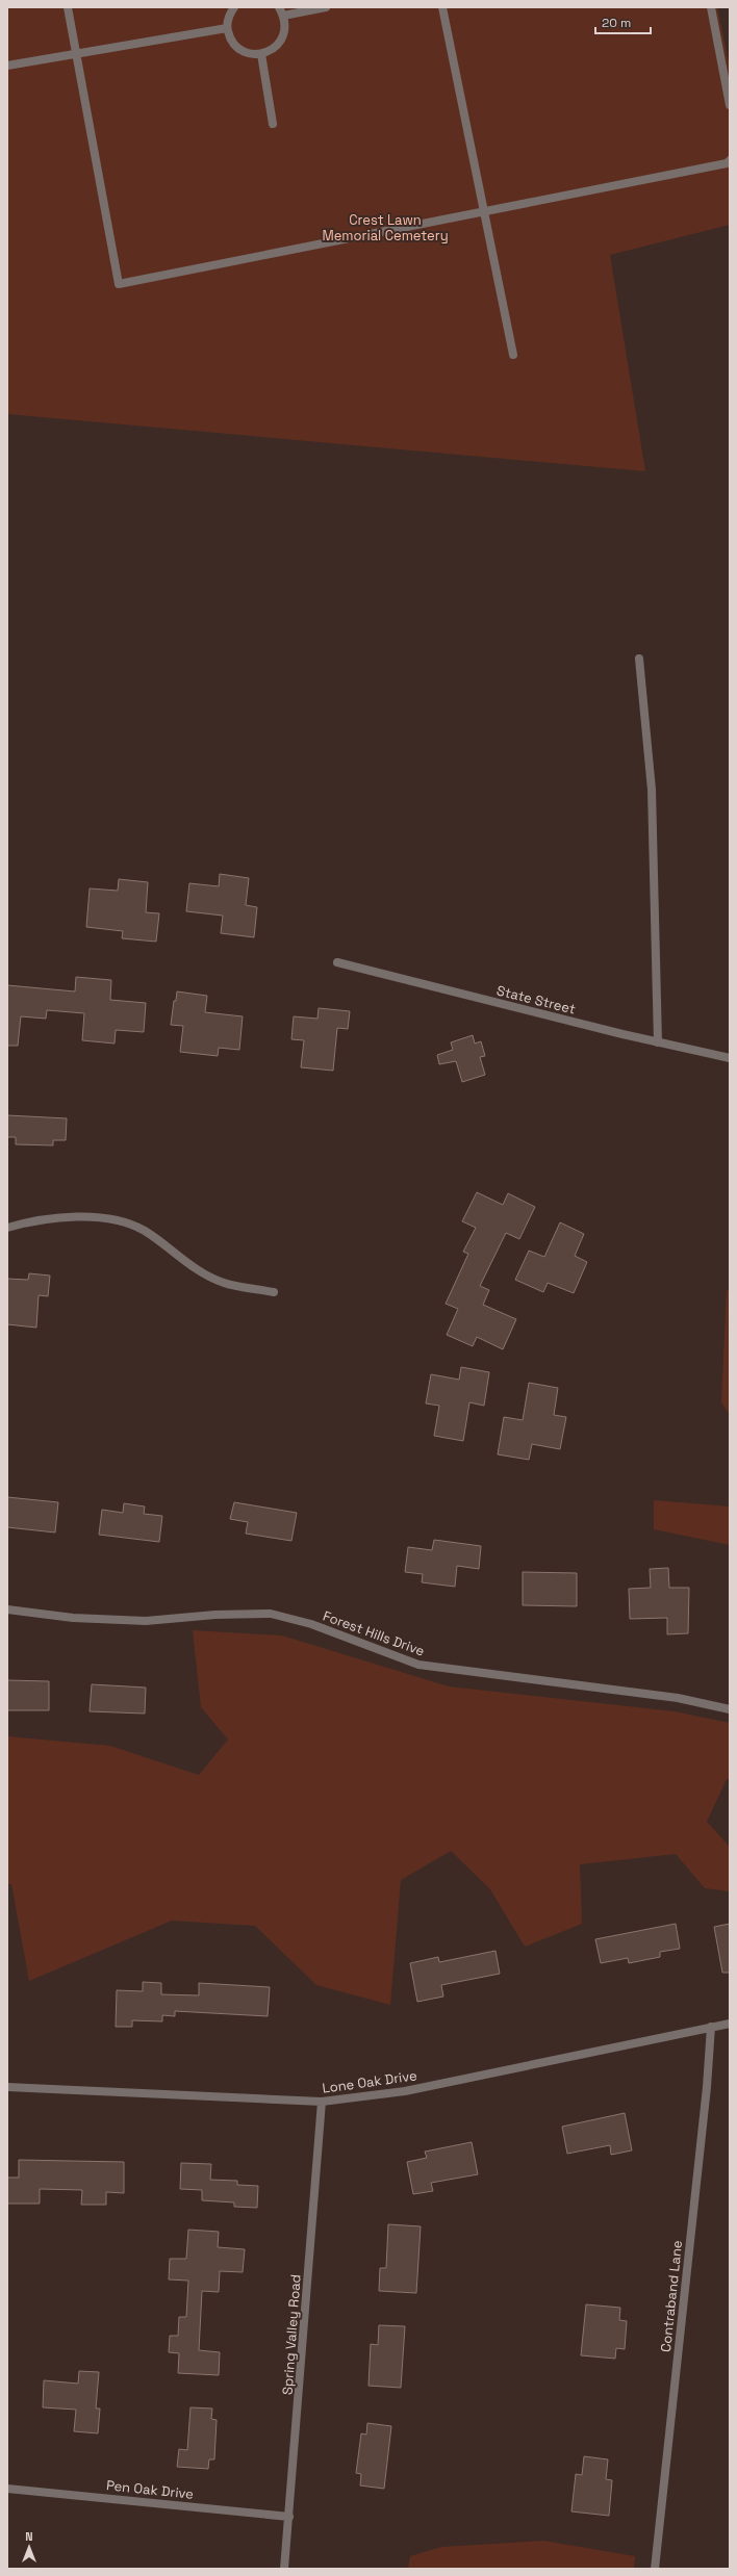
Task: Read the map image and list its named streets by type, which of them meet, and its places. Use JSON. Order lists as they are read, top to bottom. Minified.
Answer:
{"streets":{"street":["State Street","Forest Hills Drive","Lone Oak Drive","Contraband Lane","Spring Valley Road","Pen Oak Drive"]},"crossings":[["Lone Oak Drive","Contraband Lane"],["Lone Oak Drive","Spring Valley Road"],["Spring Valley Road","Pen Oak Drive"]],"parks":["Crest Lawn Memorial Cemetery"],"scale_bar":"20 m","north":"top"}
